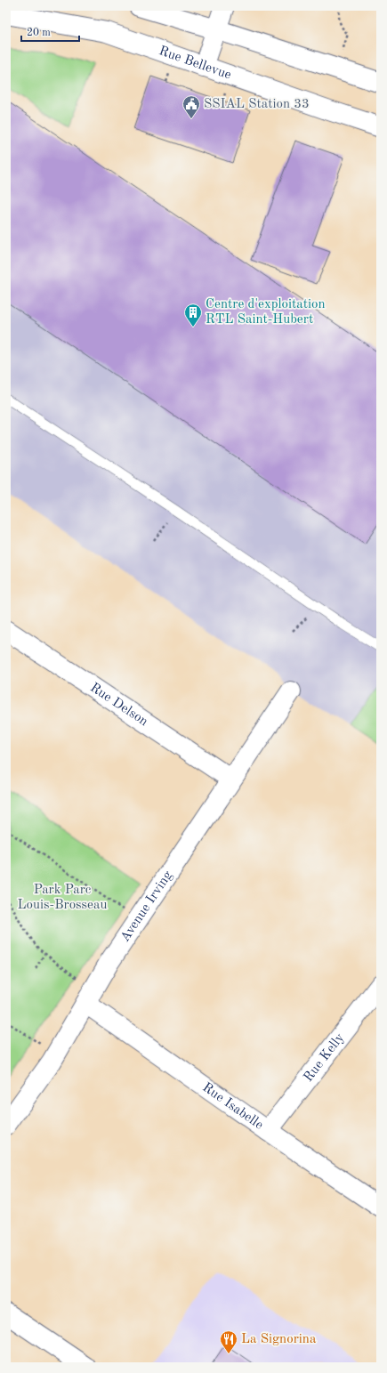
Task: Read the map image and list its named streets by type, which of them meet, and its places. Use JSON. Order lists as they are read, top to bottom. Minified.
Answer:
{"streets":{"street":["Rue Bellevue","Rue Delson","Avenue Irving","Rue Kelly","Rue Isabelle"]},"crossings":[["Rue Delson","Avenue Irving"],["Avenue Irving","Rue Isabelle"],["Rue Kelly","Rue Isabelle"]],"parks":["Park Parc Louis-Brosseau"],"places":{"public building":["SSIAL Station 33"],"building":["Centre d'exploitation RTL Saint-Hubert"],"restaurant":["La Signorina"]},"scale_bar":"20 m"}
